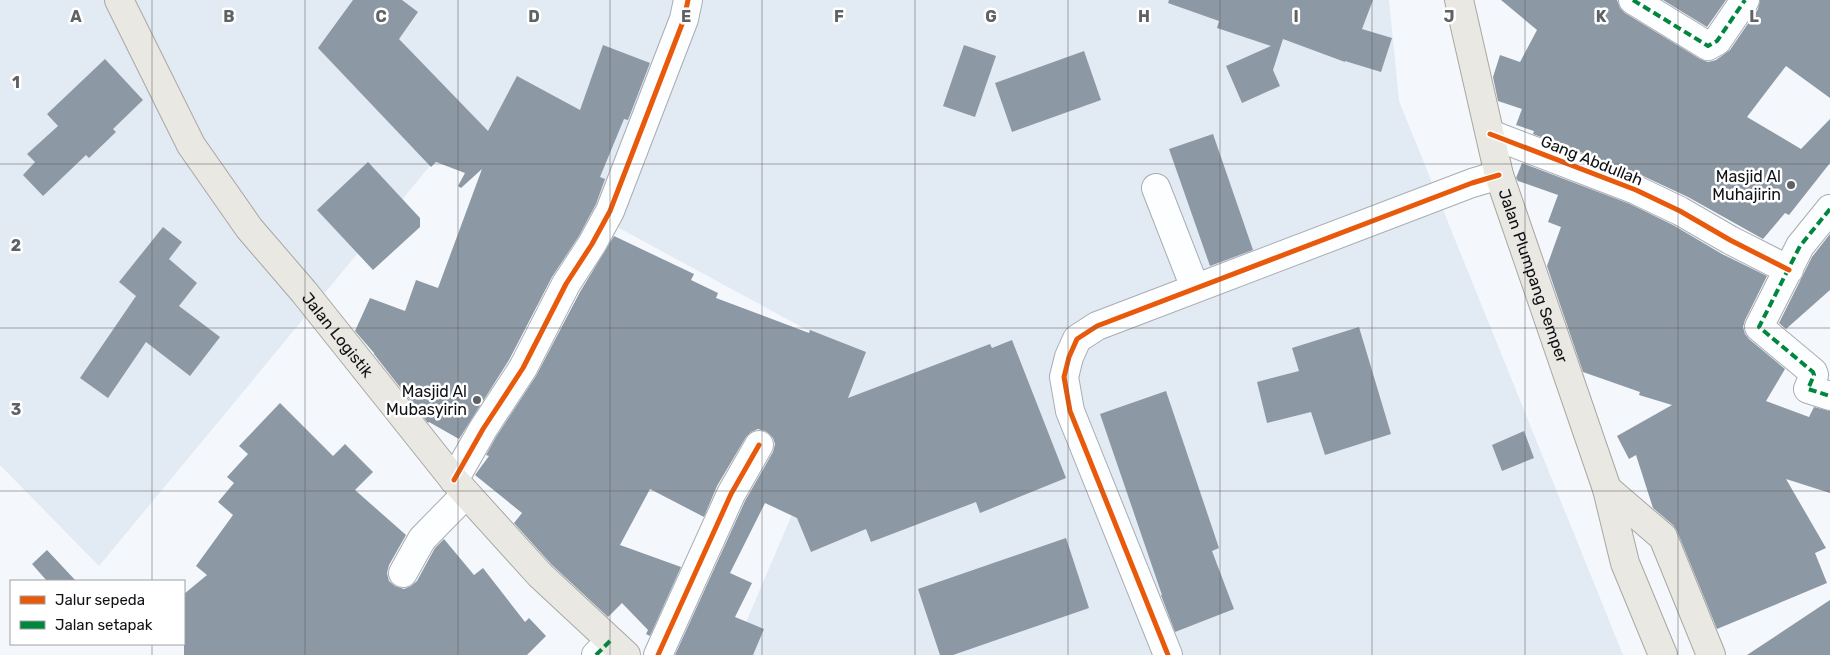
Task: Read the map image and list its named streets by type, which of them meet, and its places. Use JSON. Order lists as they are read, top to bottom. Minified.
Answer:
{"streets":{"main road":["Jalan Plumpang Semper","Jalan Logistik"],"street":["Gang Abdullah"]},"crossings":[["Gang Abdullah","Jalan Plumpang Semper"]],"places":["Masjid Al Muhajirin","Masjid Al Mubasyirin"],"legend":["Jalur sepeda","Jalan setapak"],"grid":{"columns":["A","B","C","D","E","F","G","H","I","J","K","L"],"rows":["1","2","3"]}}
